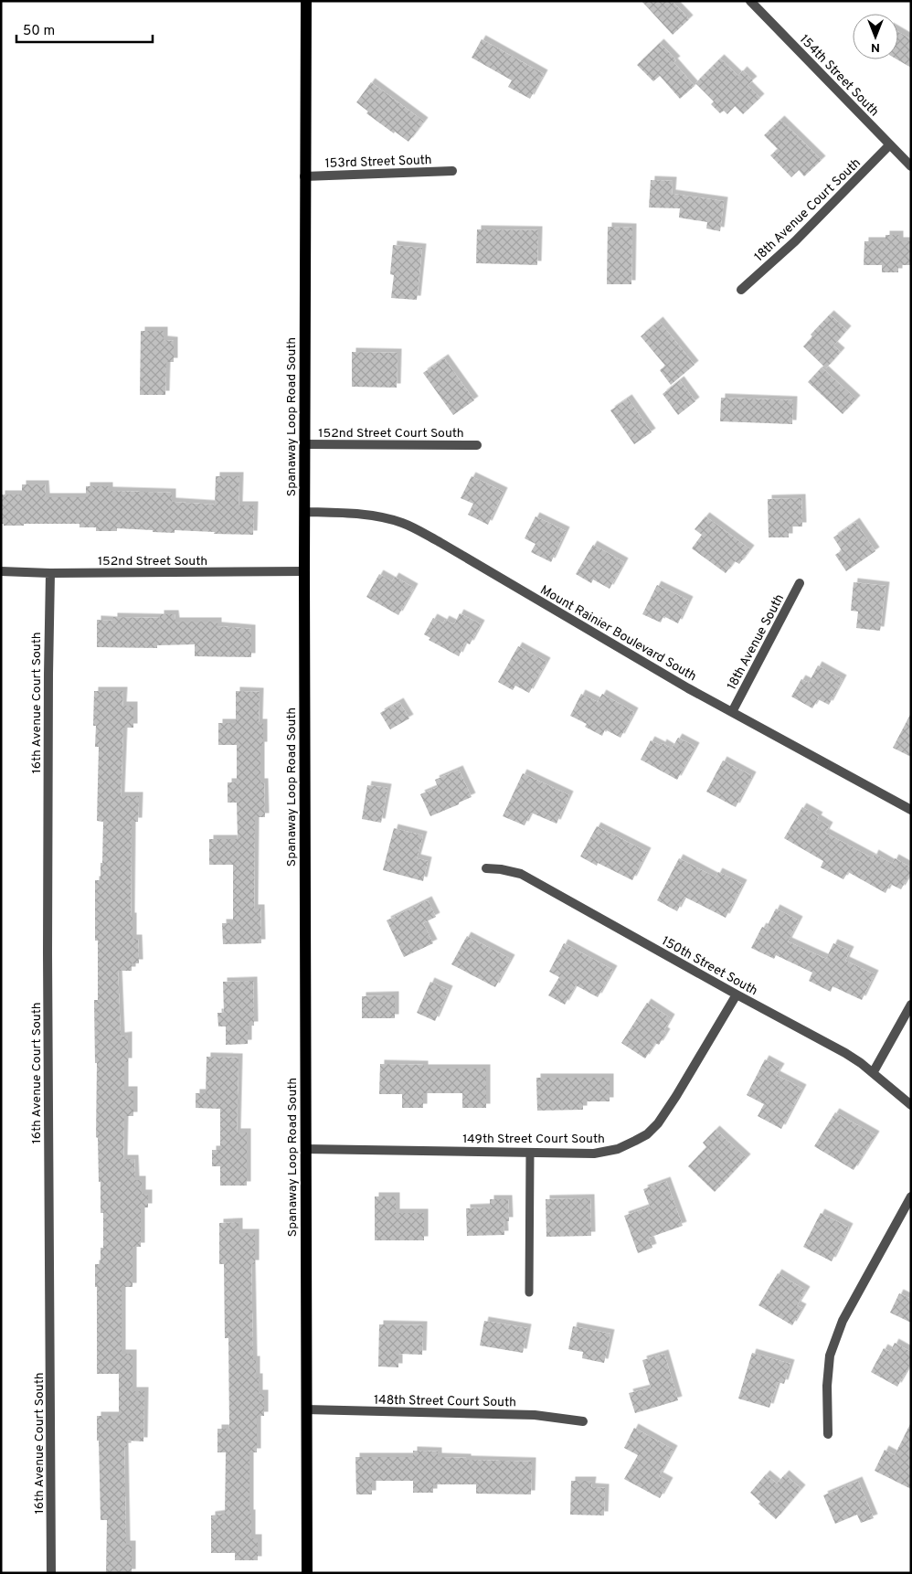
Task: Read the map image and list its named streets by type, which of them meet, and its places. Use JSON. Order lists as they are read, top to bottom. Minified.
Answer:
{"streets":{"main road":["Spanaway Loop Road South"],"street":["154th Street South","153rd Street South","18th Avenue Court South","152nd Street Court South","152nd Street South","Mount Rainier Boulevard South","18th Avenue South","16th Avenue Court South","150th Street South","149th Street Court South","148th Street Court South"]},"crossings":[["154th Street South","18th Avenue Court South"],["153rd Street South","Spanaway Loop Road South"],["Spanaway Loop Road South","152nd Street Court South"],["Spanaway Loop Road South","152nd Street South"],["Spanaway Loop Road South","Mount Rainier Boulevard South"],["Spanaway Loop Road South","149th Street Court South"],["Spanaway Loop Road South","148th Street Court South"],["152nd Street South","16th Avenue Court South"],["Mount Rainier Boulevard South","18th Avenue South"],["150th Street South","149th Street Court South"]],"scale_bar":"50 m","north":"bottom"}
